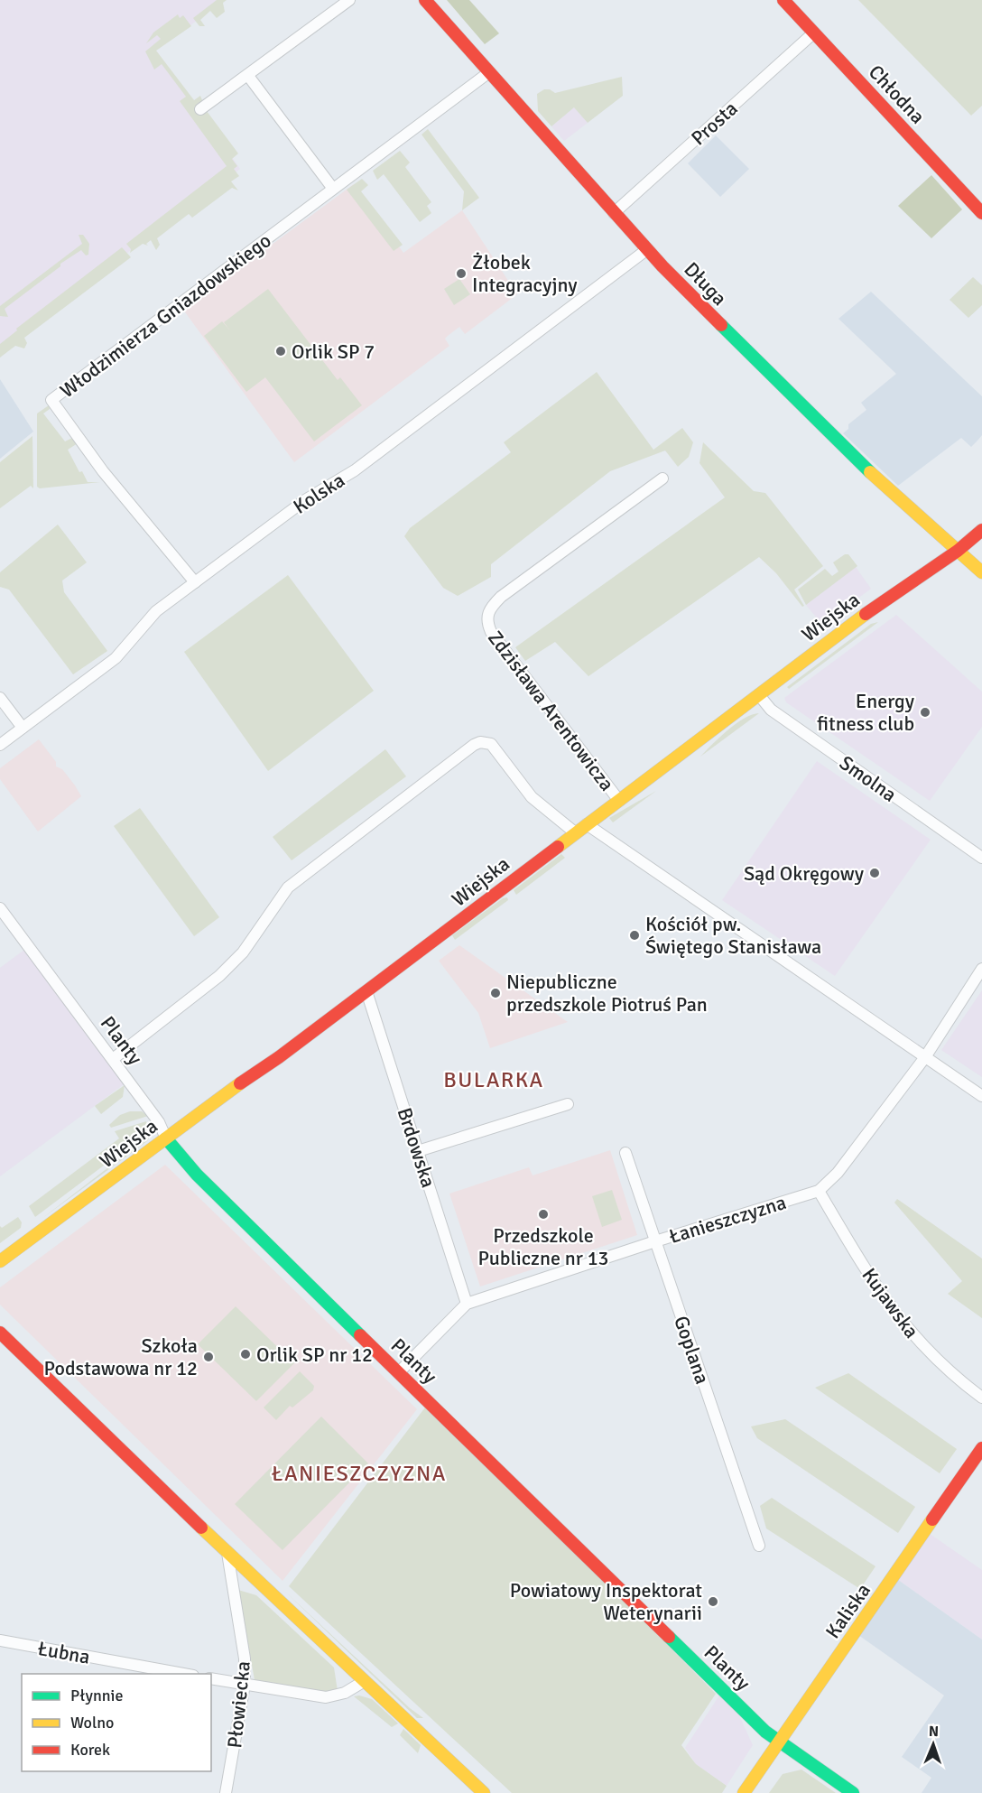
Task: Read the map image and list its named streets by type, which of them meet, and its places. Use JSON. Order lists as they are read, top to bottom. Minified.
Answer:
{"streets":{"street":["Chłodna","Prosta","Długa","Włodzimierza Gniazdowskiego","Kolska","Wiejska","Zdzisława Arentowicza","Smolna","Planty","Brdowska","Łanieszczyzna","Kujawska","Goplana","Kaliska","Łubna","Płowiecka"]},"crossings":[["Chłodna","Prosta"],["Prosta","Długa"],["Długa","Włodzimierza Gniazdowskiego"],["Długa","Kolska"],["Długa","Wiejska"],["Włodzimierza Gniazdowskiego","Kolska"],["Wiejska","Zdzisława Arentowicza"],["Wiejska","Smolna"],["Wiejska","Planty"],["Wiejska","Brdowska"],["Planty","Łanieszczyzna"],["Planty","Kaliska"],["Brdowska","Łanieszczyzna"],["Łanieszczyzna","Kujawska"],["Łanieszczyzna","Goplana"]],"districts":["BULARKA","ŁANIESZCZYZNA"],"places":["Żłobek Integracyjny","Orlik SP 7","Energy fitness club","Sąd Okręgowy","Kościół pw. Świętego Stanisława","Niepubliczne przedszkole Piotruś Pan","Przedszkole Publiczne nr 13","Orlik SP nr 12","Szkoła Podstawowa nr 12","Powiatowy Inspektorat Weterynarii"],"legend":["Płynnie","Wolno","Korek"],"north":"top"}
